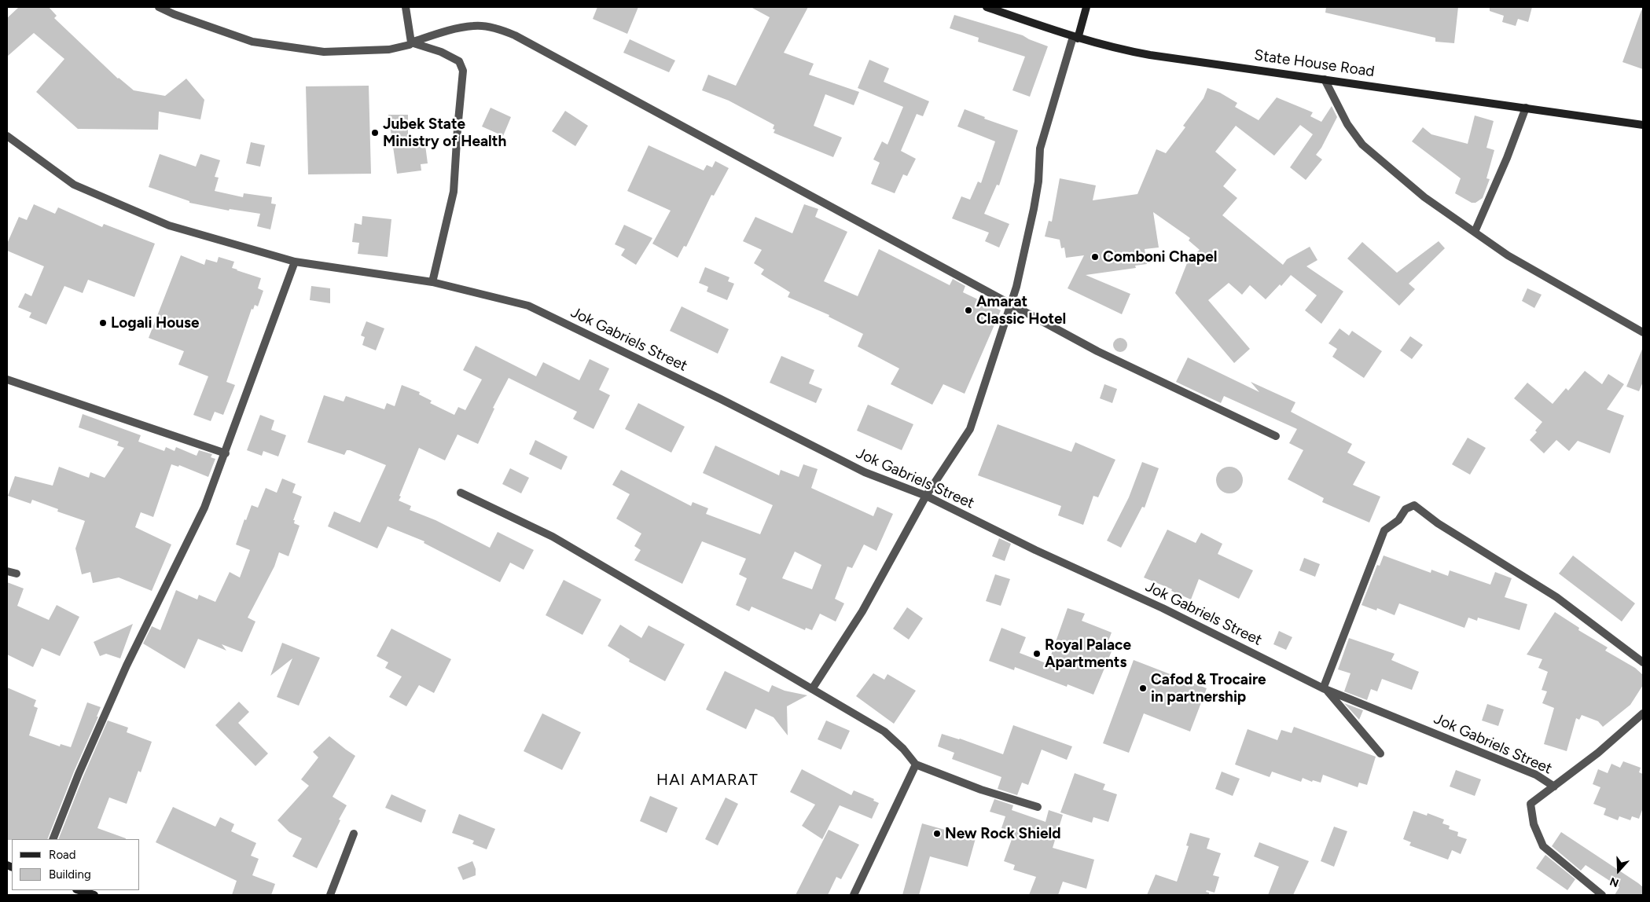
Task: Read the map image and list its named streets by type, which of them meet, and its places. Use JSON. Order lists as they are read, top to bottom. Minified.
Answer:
{"streets":{"main road":["State House Road"],"street":["Jok Gabriels Street"]},"districts":["HAI AMARAT"],"places":["Jubek State Ministry of Health","Comboni Chapel","Amarat Classic Hotel","Logali House","Royal Palace Apartments","Cafod & Trocaire in partnership","New Rock Shield"],"legend":["Road","Building"],"north":"bottom"}
